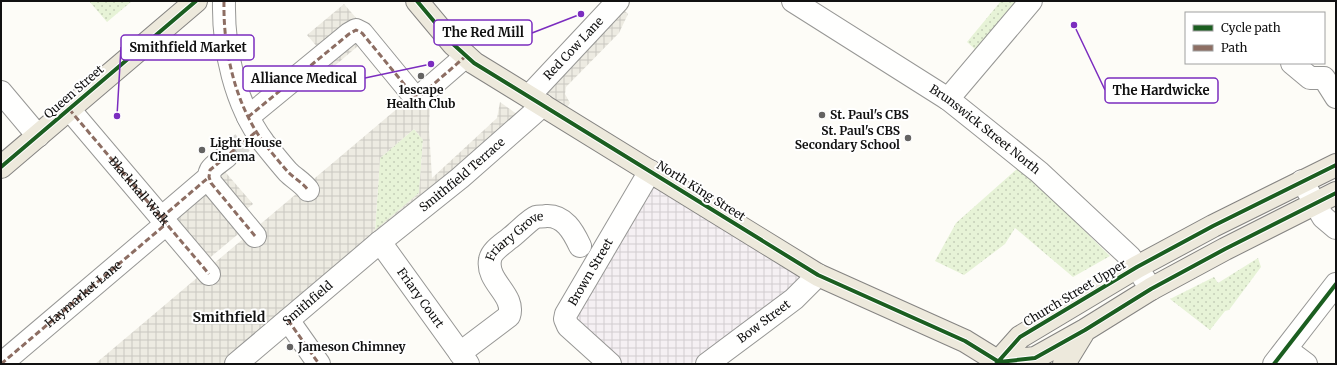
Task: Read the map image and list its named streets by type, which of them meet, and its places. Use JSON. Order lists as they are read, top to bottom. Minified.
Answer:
{"streets":{"main road":["Queen Street","North King Street","Church Street Upper"],"street":["Red Cow Lane","Brunswick Street North","Smithfield Terrace","Blackhall Walk","Friary Grove","Brown Street","Haymarket Lane","Friary Court","Smithfield","Bow Street"]},"crossings":[["Red Cow Lane","Smithfield Terrace"],["Red Cow Lane","North King Street"],["Queen Street","Blackhall Walk"],["Brunswick Street North","Church Street Upper"],["Smithfield Terrace","North King Street"],["Smithfield Terrace","Friary Court"],["Smithfield Terrace","Smithfield"],["North King Street","Brown Street"],["North King Street","Church Street Upper"],["North King Street","Bow Street"],["Blackhall Walk","Haymarket Lane"],["Friary Grove","Friary Court"],["Friary Court","Smithfield"]],"districts":["Smithfield"],"places":["The Red Mill","The Hardwicke","Alliance Medical","1escape Health Club","St. Paul's CBS","Smithfield Market","St. Paul's CBS Secondary School","Light House Cinema","Jameson Chimney"],"legend":["Cycle path","Path"]}
